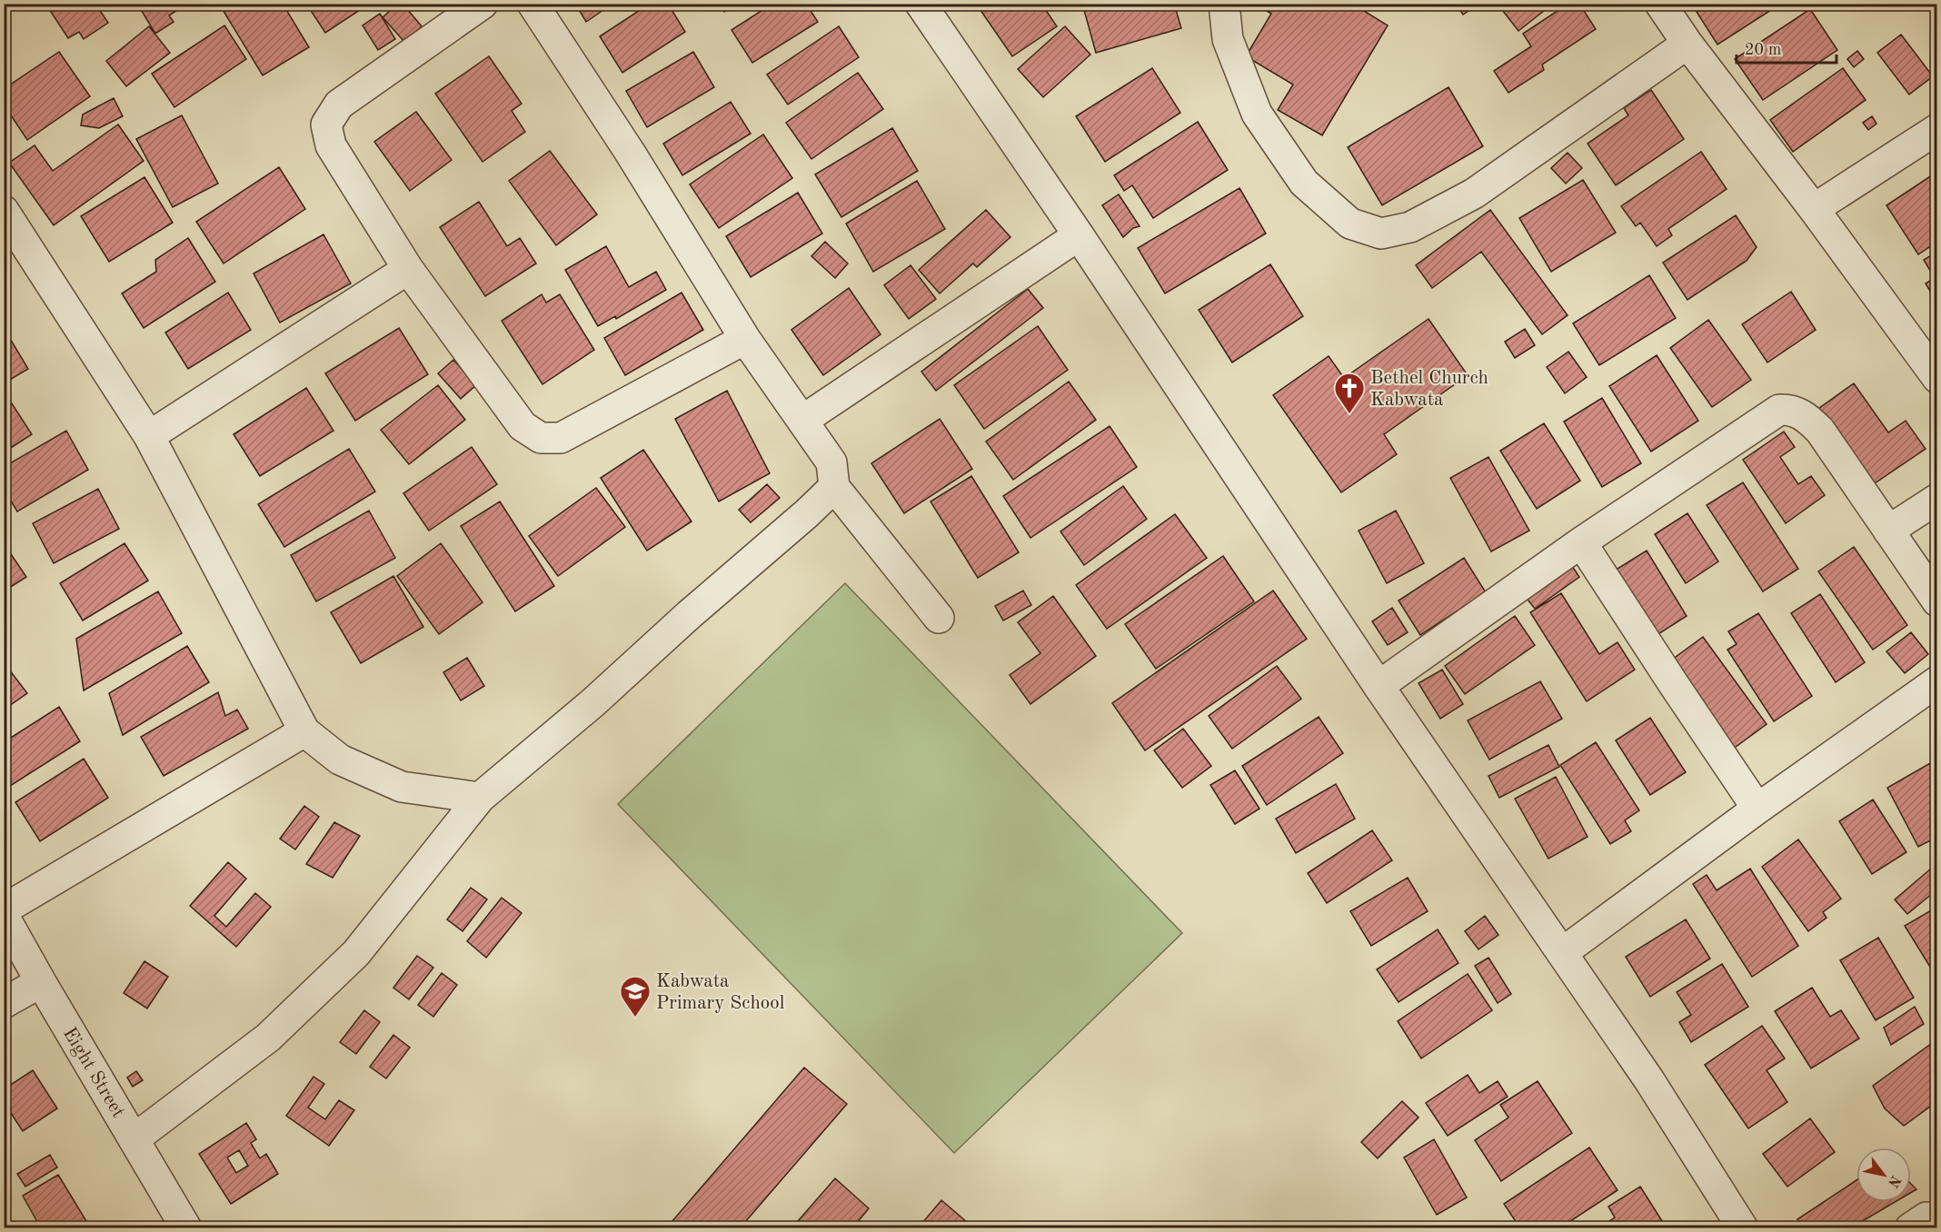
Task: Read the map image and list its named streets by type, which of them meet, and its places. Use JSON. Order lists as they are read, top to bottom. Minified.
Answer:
{"streets":{"street":["Eight Street"]},"places":{"church":["Bethel Church Kabwata"],"school or university":["Kabwata Primary School"]},"scale_bar":"20 m","north":"bottom right"}
